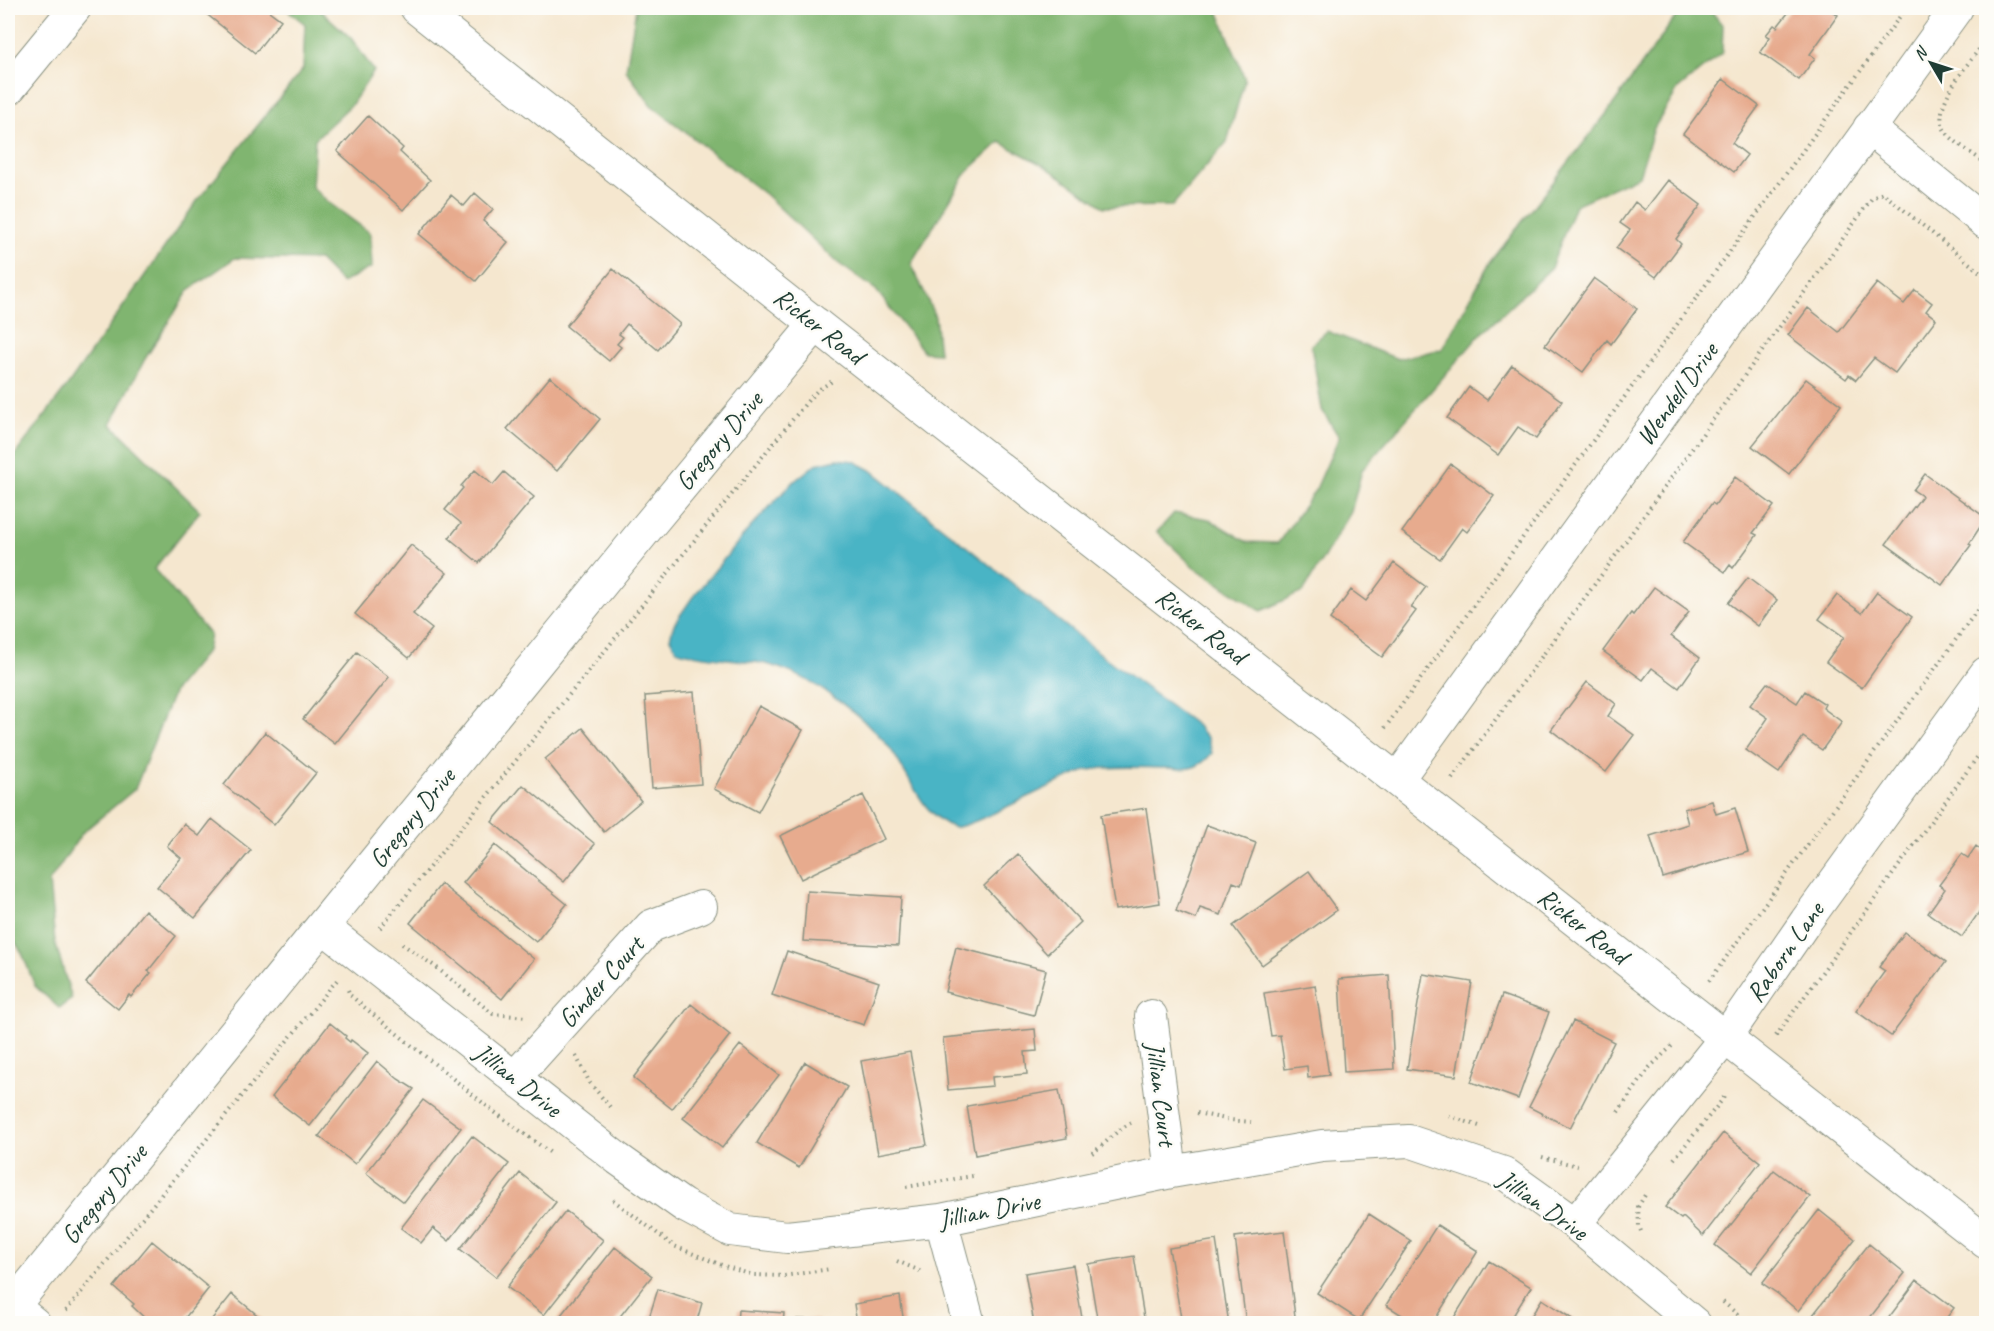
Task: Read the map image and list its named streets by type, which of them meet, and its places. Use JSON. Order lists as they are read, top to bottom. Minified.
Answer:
{"streets":{"street":["Ricker Road","Wendell Drive","Gregory Drive","Raborn Lane","Ginder Court","Jillian Drive","Jillian Court"]},"crossings":[["Ricker Road","Wendell Drive"],["Ricker Road","Gregory Drive"],["Ricker Road","Raborn Lane"],["Gregory Drive","Jillian Drive"],["Raborn Lane","Jillian Drive"],["Ginder Court","Jillian Drive"],["Jillian Drive","Jillian Court"]],"north":"top left"}
